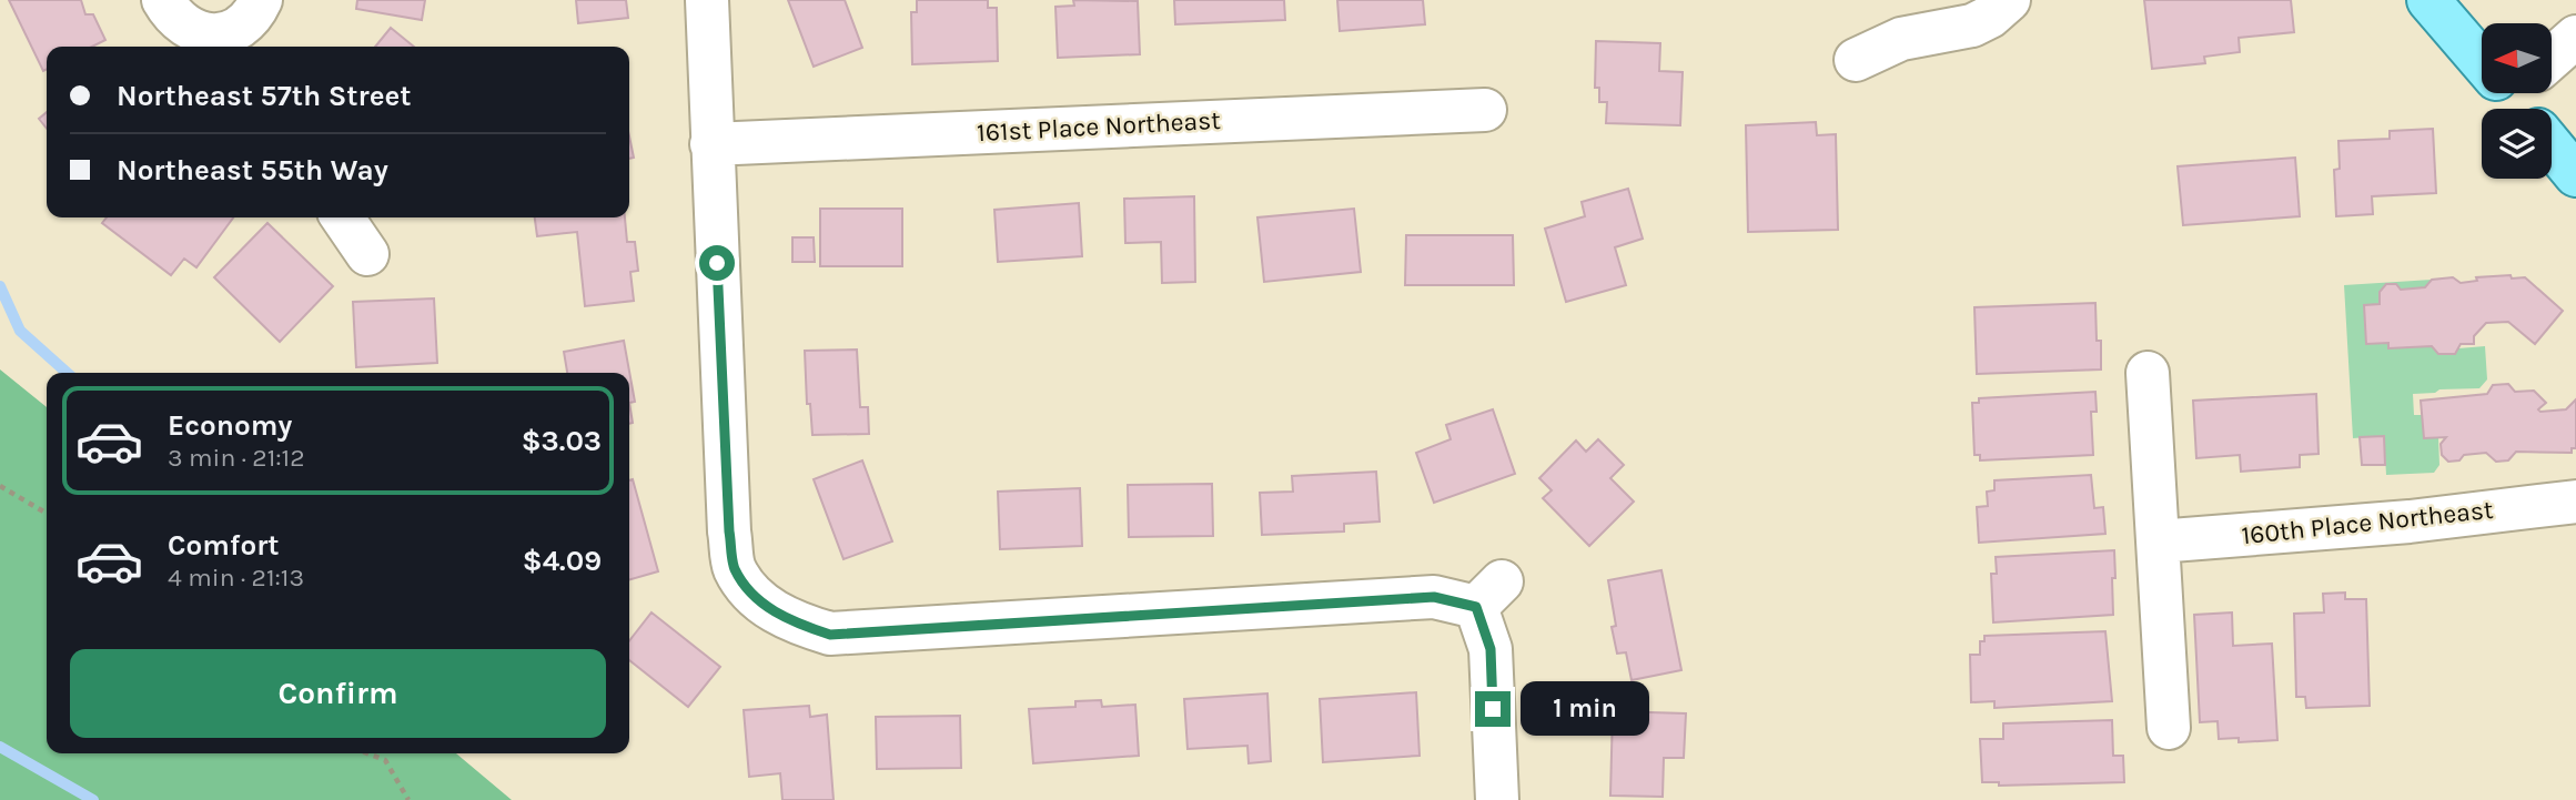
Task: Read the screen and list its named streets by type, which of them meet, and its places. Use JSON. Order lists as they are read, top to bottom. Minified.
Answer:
{"streets":{"street":["161st Place Northeast","160th Place Northeast"]},"north":"left","page":{"banner":["Northeast 57th Street","Northeast 55th Way"],"list":[{"name":"Economy","note":"3 min · 21:12","value":"$3.03"},{"name":"Comfort","note":"4 min · 21:13","value":"$4.09"}],"buttons":"Confirm","bubble":"1 min"}}
